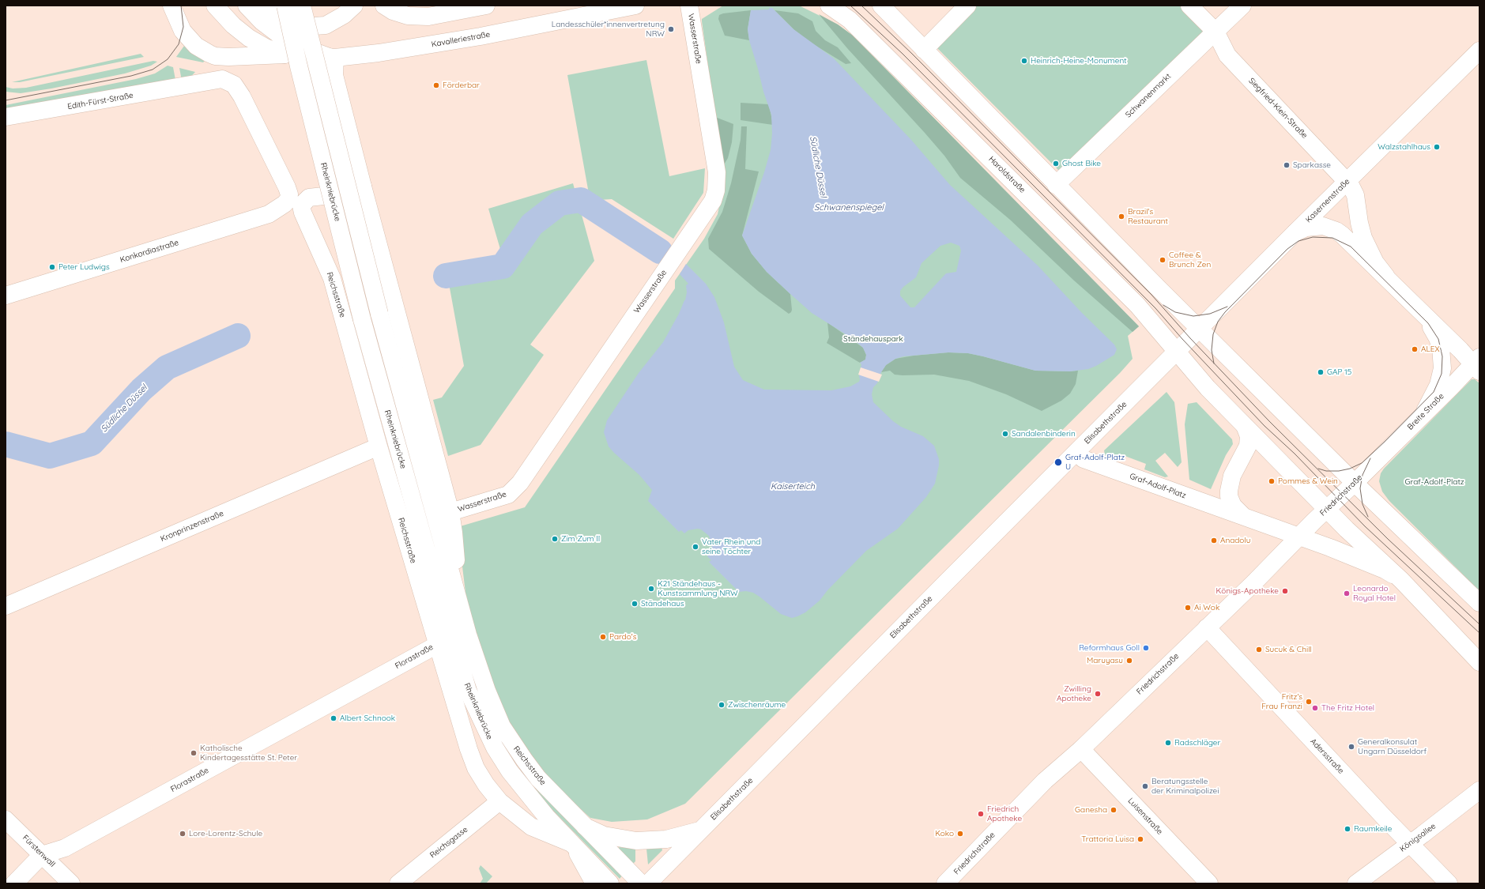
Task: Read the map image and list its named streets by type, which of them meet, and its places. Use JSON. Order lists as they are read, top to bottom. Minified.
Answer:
{"streets":{"main road":["Wasserstraße","Kavalleriestraße","Schwanenmarkt","Edith-Fürst-Straße","Siegfried-Klein-Straße","Haroldstraße","Rheinkniebrücke","Kasernenstraße","Konkordiastraße","Reichsstraße","Breite Straße","Elisabethstraße","Graf-Adolf-Platz","Friedrichstraße","Kronprinzenstraße","Florastraße","Adersstraße","Luisenstraße","Königsallee","Reichsgasse","Fürstenwall"]},"crossings":[["Schwanenmarkt","Siegfried-Klein-Straße"],["Edith-Fürst-Straße","Konkordiastraße"],["Siegfried-Klein-Straße","Kasernenstraße"],["Haroldstraße","Kasernenstraße"],["Haroldstraße","Elisabethstraße"],["Haroldstraße","Graf-Adolf-Platz"],["Rheinkniebrücke","Reichsstraße"],["Kasernenstraße","Elisabethstraße"],["Kasernenstraße","Graf-Adolf-Platz"],["Reichsstraße","Kronprinzenstraße"],["Reichsstraße","Florastraße"],["Reichsstraße","Reichsgasse"],["Breite Straße","Friedrichstraße"],["Elisabethstraße","Graf-Adolf-Platz"],["Graf-Adolf-Platz","Friedrichstraße"],["Friedrichstraße","Adersstraße"],["Friedrichstraße","Luisenstraße"],["Florastraße","Fürstenwall"],["Adersstraße","Königsallee"]],"water":["Südliche Düssel","Schwanenspiegel","Kaiserteich"],"parks":["Ständehauspark","Graf-Adolf-Platz"],"places":["Landesschüler*innenvertretung NRW","Heinrich-Heine-Monument","Förderbar","Walzstahlhaus","Ghost Bike","Sparkasse","Brazil's Restaurant","Coffee & Brunch Zen","Peter Ludwigs","ALEX","GAP 15","Sandalenbinderin","Graf-Adolf-Platz U","Pommes & Wein","Zim Zum II","Anadolu","Vater Rhein und seine Töchter","K21 Ständehaus - Kunstsammlung NRW","Königs-Apotheke","Leonardo Royal Hotel","Ständehaus","Ai Wok","Pardo's","Reformhaus Goll","Sucuk & Chill","Maruyasu","Zwilling Apotheke","Fritz's Frau Franzi","Zwischenräume","The Fritz Hotel","Albert Schnook","Radschläger","Generalkonsulat Ungarn Düsseldorf","Katholische Kindertagesstätte St. Peter","Beratungsstelle der Kriminalpolizei","Ganesha","Friedrich Apotheke","Raumkeile","Lore-Lorentz-Schule","Koko","Trattoria Luisa"]}
